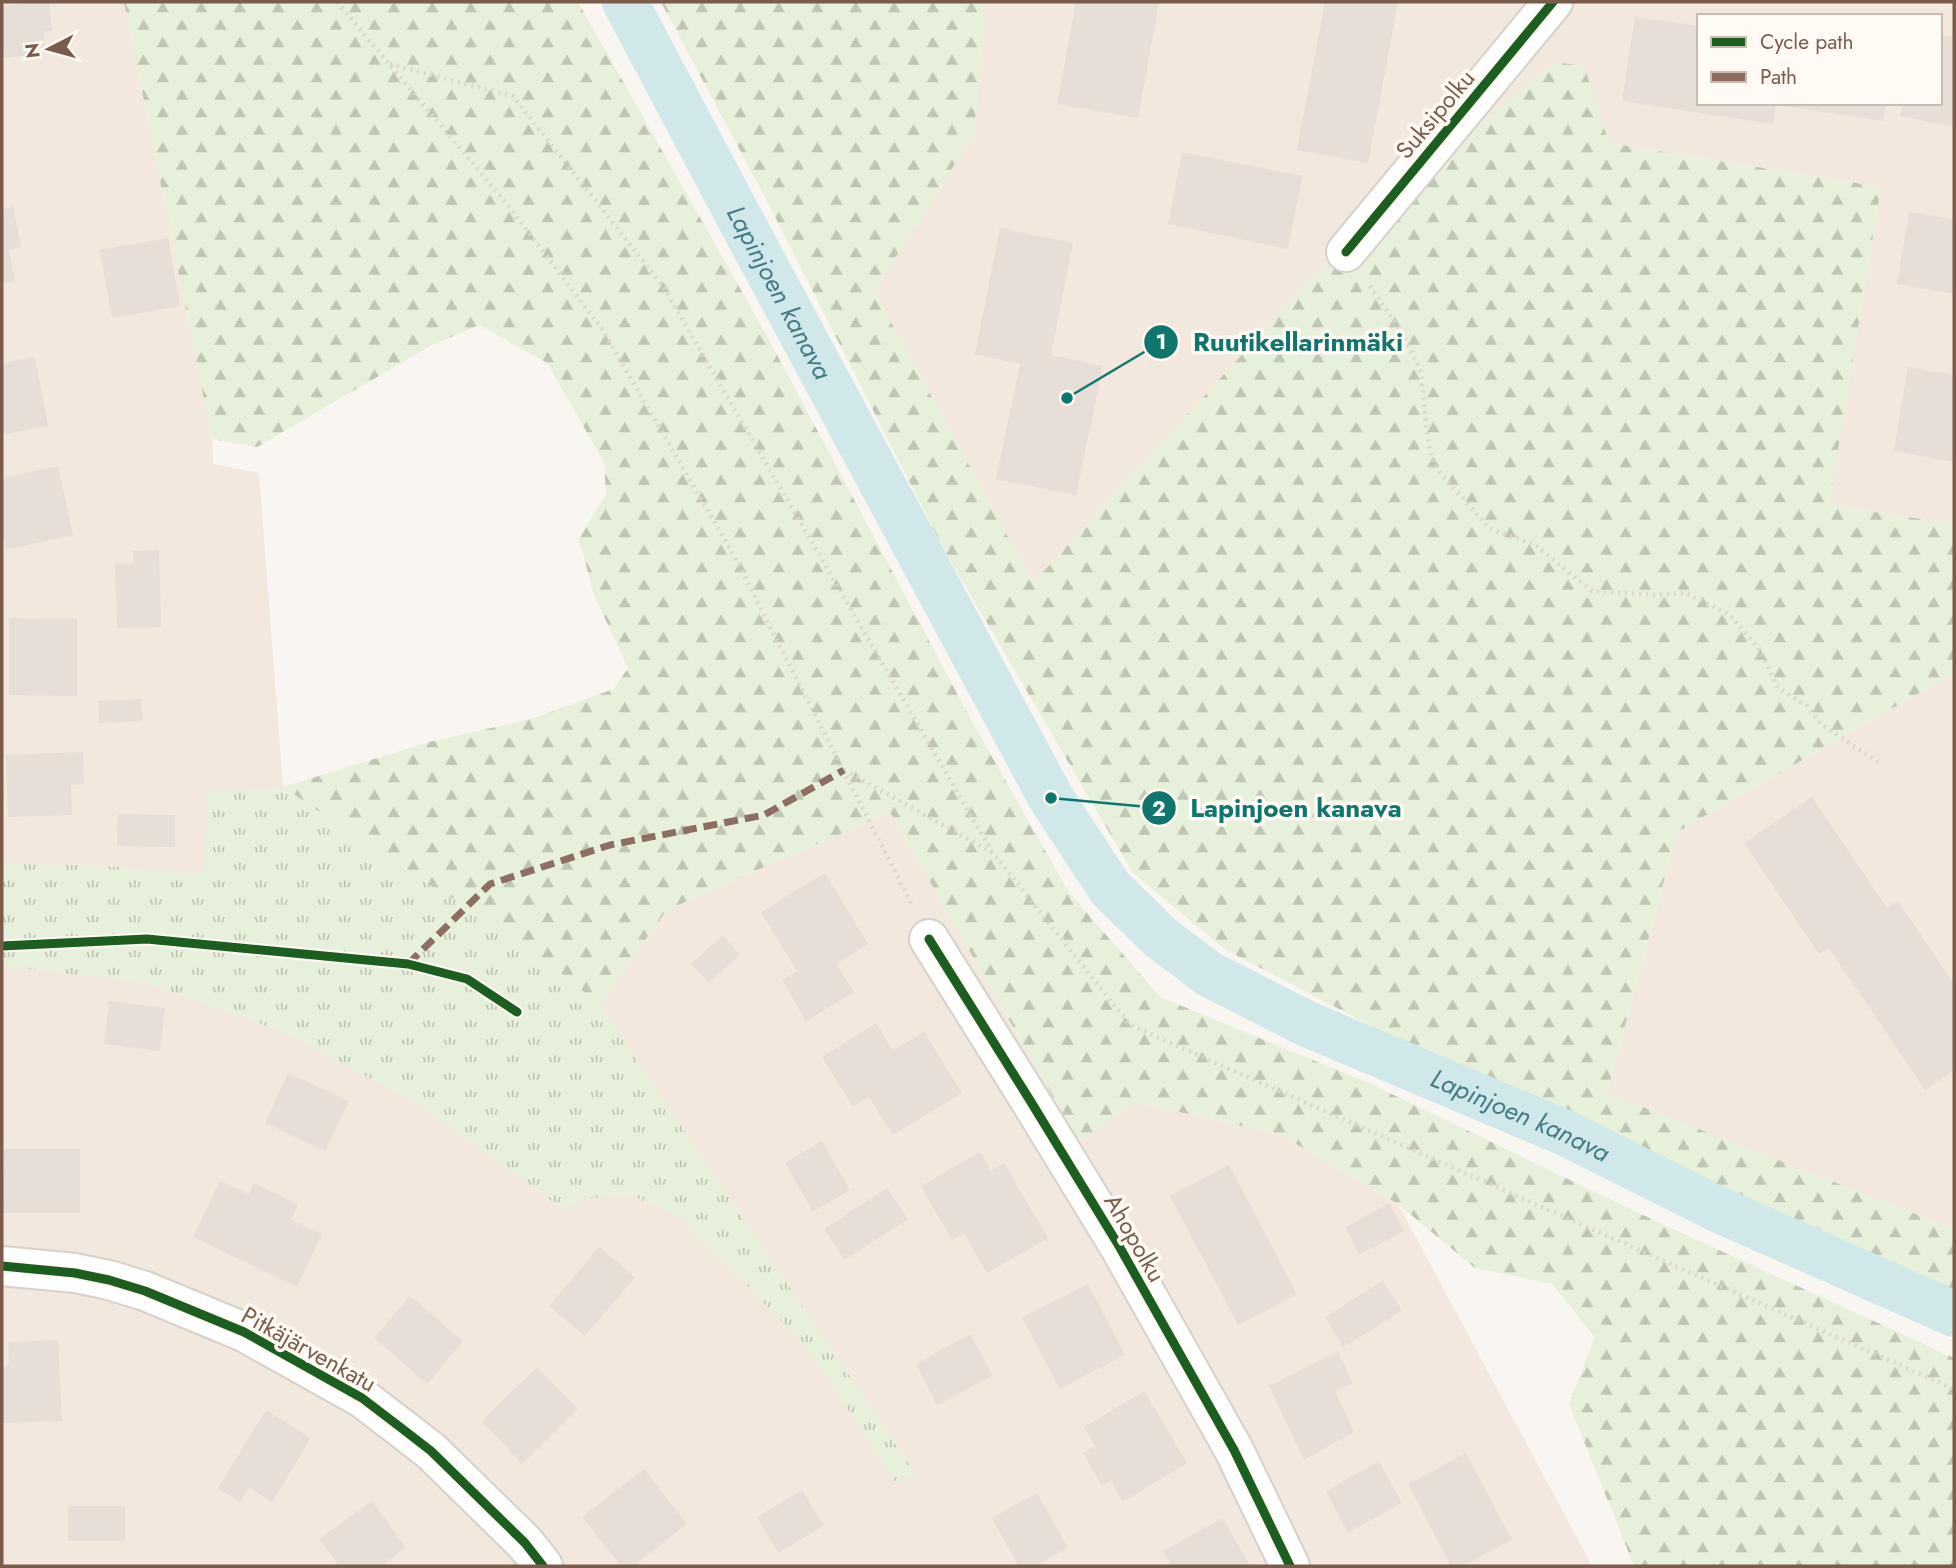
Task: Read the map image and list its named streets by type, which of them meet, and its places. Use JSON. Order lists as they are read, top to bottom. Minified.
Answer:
{"streets":{"street":["Suksipolku","Ahopolku","Pitkäjärvenkatu"]},"water":["Lapinjoen kanava"],"places":["Ruutikellarinmäki","Lapinjoen kanava"],"legend":["Cycle path","Path"],"north":"left"}
